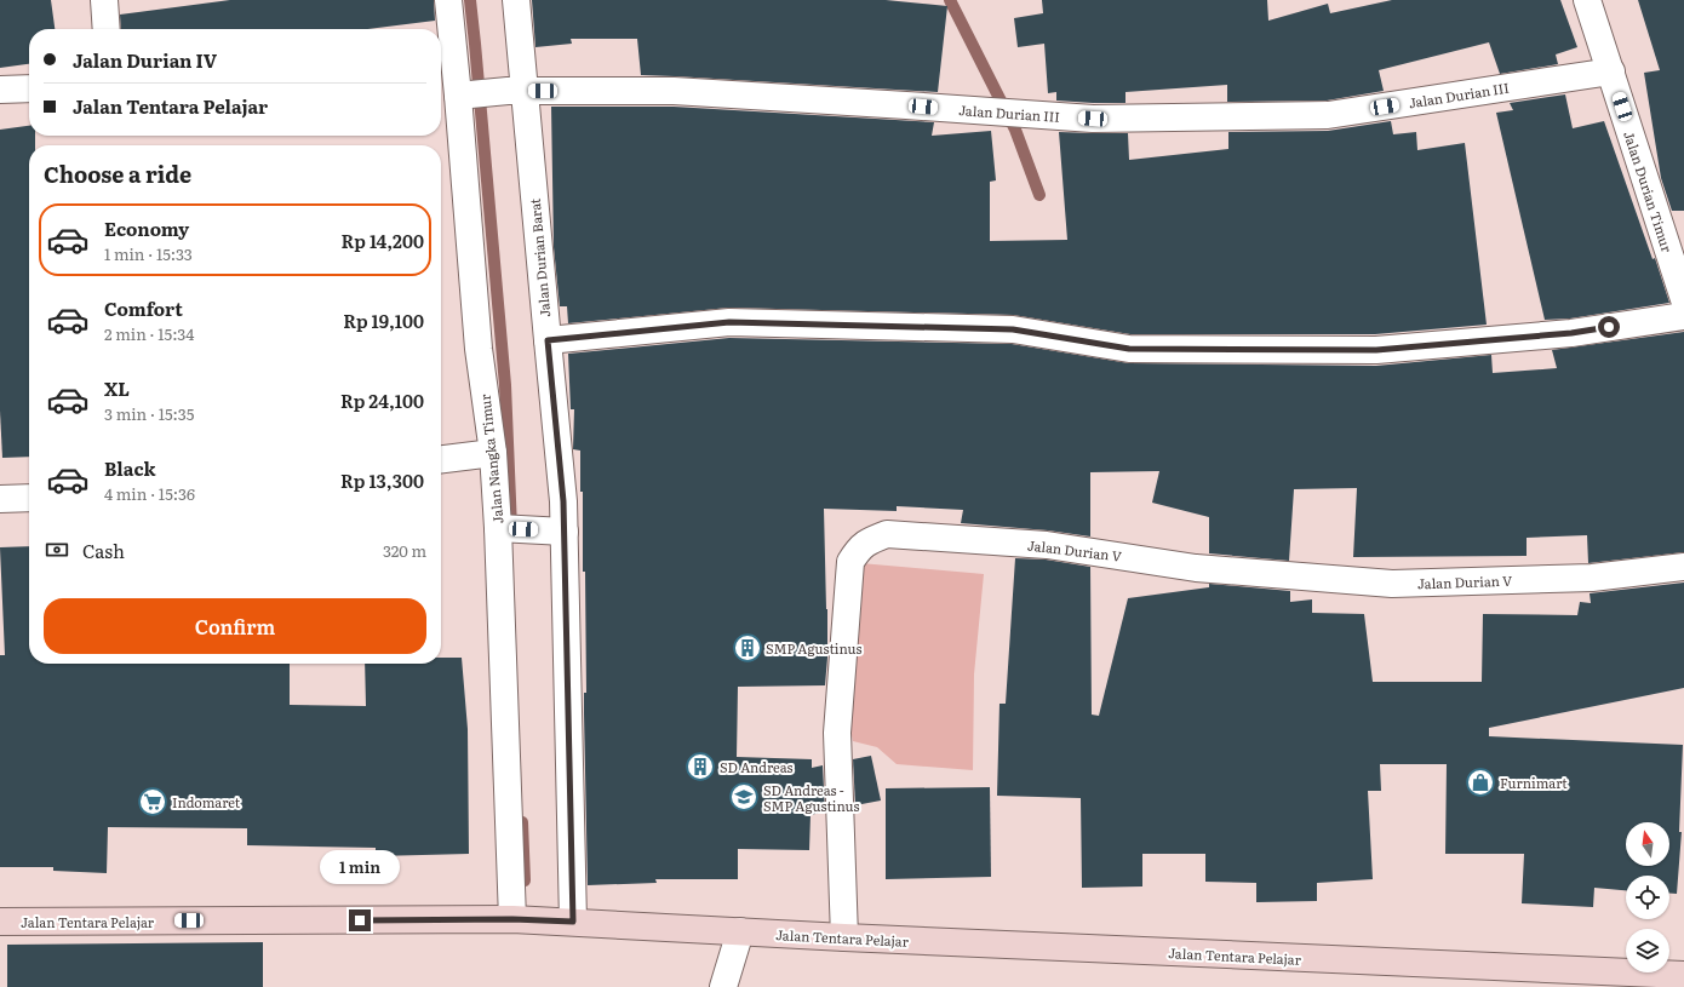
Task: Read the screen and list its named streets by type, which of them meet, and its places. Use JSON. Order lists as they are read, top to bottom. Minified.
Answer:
{"streets":{"main road":["Jalan Tentara Pelajar"],"street":["Jalan Durian III","Jalan Durian Timur","Jalan Durian Barat","Jalan Nangka Timur","Jalan Durian V"]},"crossings":[["Jalan Durian III","Jalan Durian Timur"],["Jalan Durian III","Jalan Durian Barat"],["Jalan Durian III","Jalan Nangka Timur"],["Jalan Durian Barat","Jalan Tentara Pelajar"],["Jalan Nangka Timur","Jalan Tentara Pelajar"],["Jalan Durian V","Jalan Tentara Pelajar"]],"places":{"building":["SMP Agustinus","SD Andreas"],"shop":["Furnimart"],"school or university":["SD Andreas - SMP Agustinus"],"supermarket":["Indomaret"]},"north":"top","page":{"banner":["Jalan Durian IV","Jalan Tentara Pelajar"],"heading":"Choose a ride","list":[{"name":"Economy","note":"1 min · 15:33","value":"Rp 14,200"},{"name":"Comfort","note":"2 min · 15:34","value":"Rp 19,100"},{"name":"XL","note":"3 min · 15:35","value":"Rp 24,100"},{"name":"Black","note":"4 min · 15:36","value":"Rp 13,300"}],"pay":["Cash","320 m"],"buttons":"Confirm","bubble":"1 min"}}
